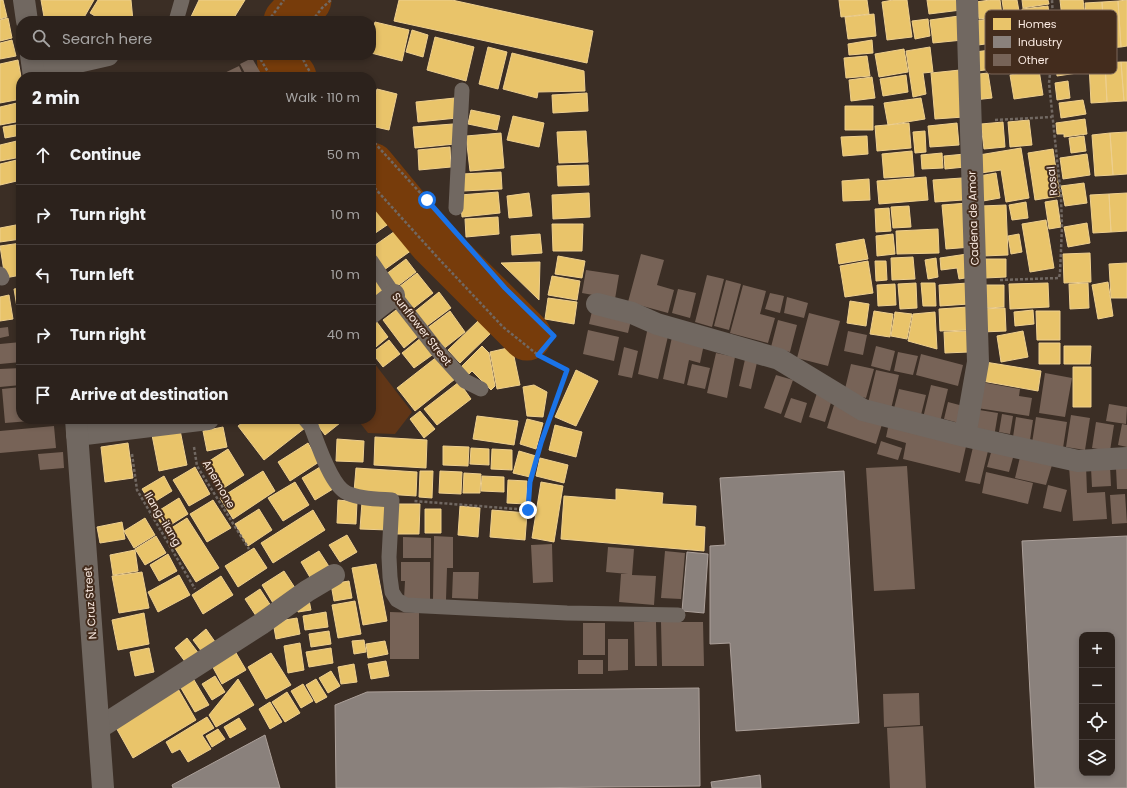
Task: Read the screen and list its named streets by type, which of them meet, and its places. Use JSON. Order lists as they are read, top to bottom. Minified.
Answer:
{"streets":{"street":["Cadena de Amor","N. Cruz Street"],"lane":["Sunflower Street"],"path":["Rosal","Anemone","Ilang-ilang"]},"crossings":[["Rosal","Cadena de Amor"]],"legend":["Homes","Industry","Other"],"page":{"search":"Search here","heading":["2 min","Walk · 110 m"],"list":[["Continue","50 m"],["Turn right","10 m"],["Turn left","10 m"],["Turn right","40 m"],"Arrive at destination"],"map_buttons":["+","−"]}}
